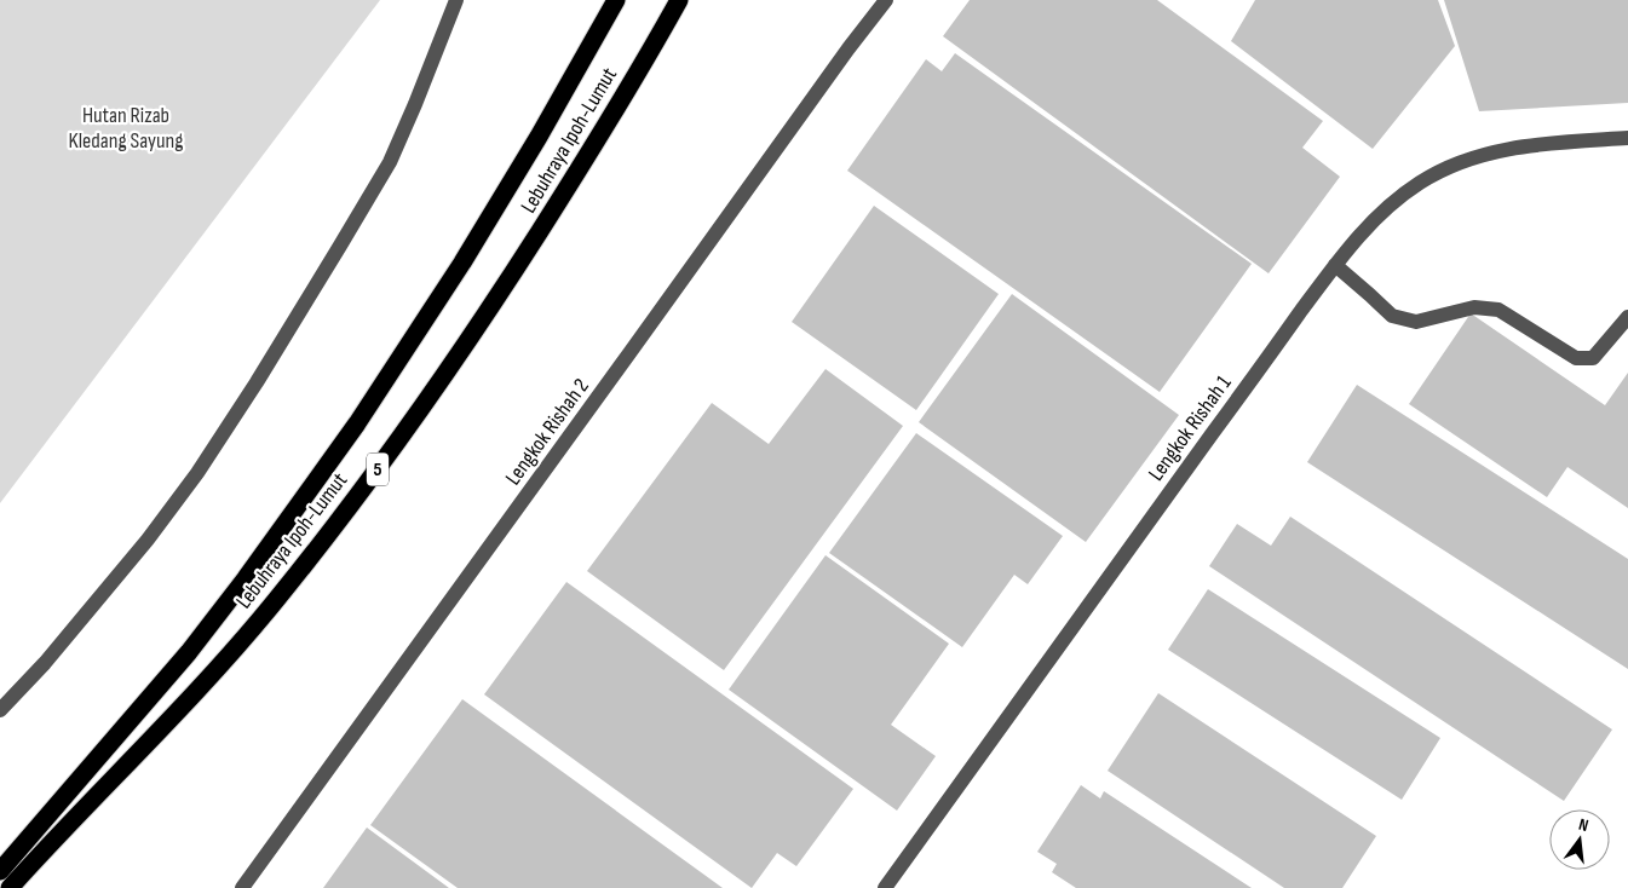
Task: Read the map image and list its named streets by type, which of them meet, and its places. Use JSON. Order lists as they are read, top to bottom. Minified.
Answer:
{"streets":{"highway":["Lebuhraya Ipoh-Lumut","5"],"street":["Lengkok Rishah 1","Lengkok Rishah 2"]},"parks":["Hutan Rizab Kledang Sayung"],"north":"top"}
